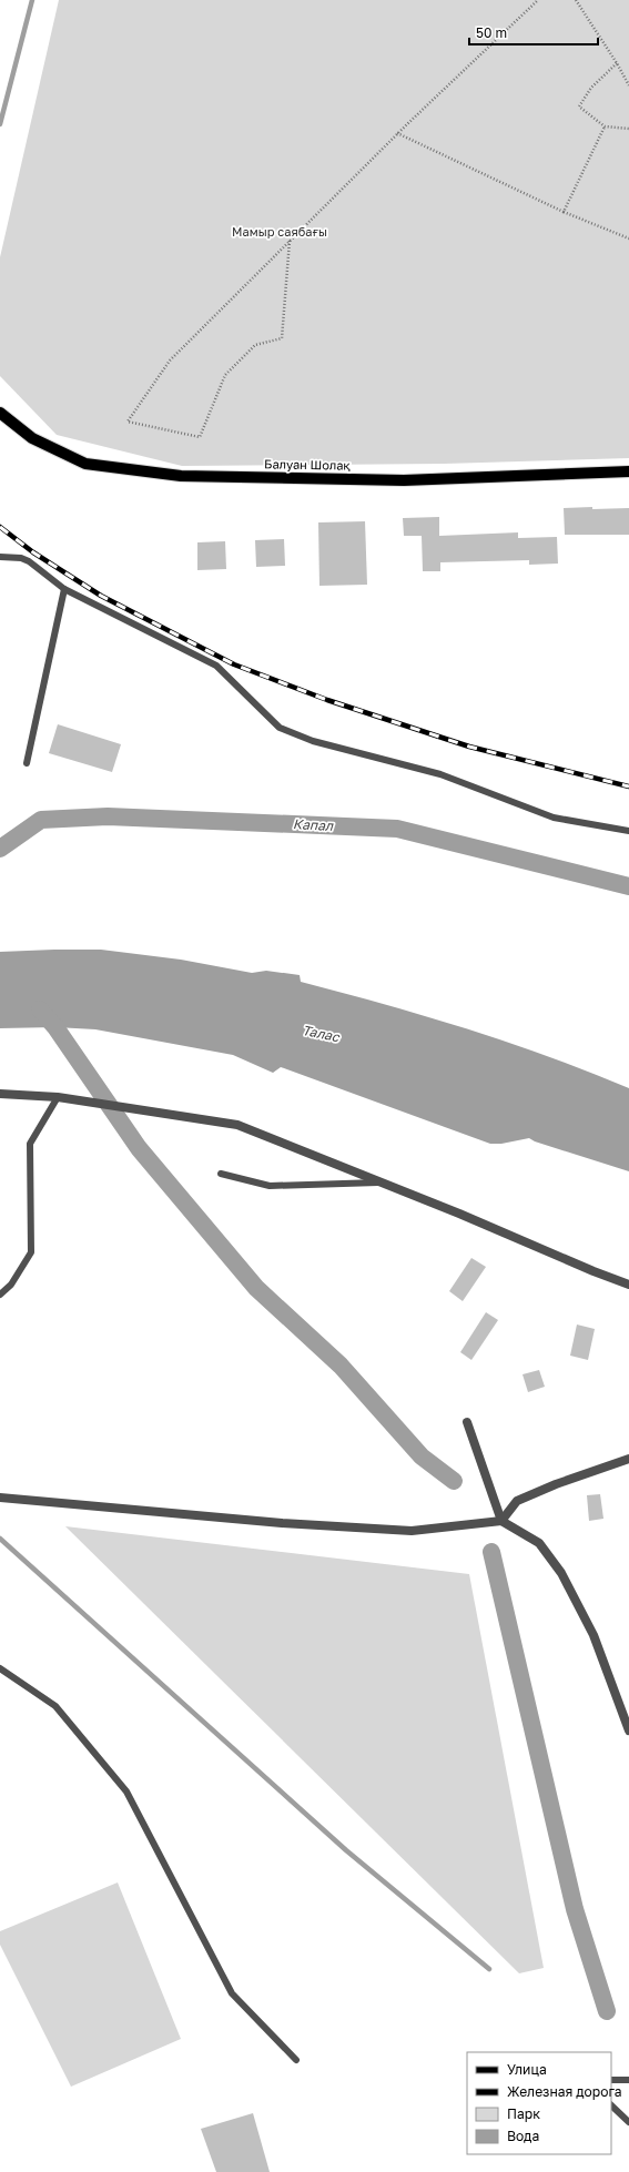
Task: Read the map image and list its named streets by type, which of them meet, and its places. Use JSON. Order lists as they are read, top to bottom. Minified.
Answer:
{"streets":{"main road":["Балуан Шолақ"]},"water":["Капал","Талас"],"parks":["Мамыр саябағы"],"legend":["Улица","Железная дорога","Парк","Вода"],"scale_bar":"50 m"}
